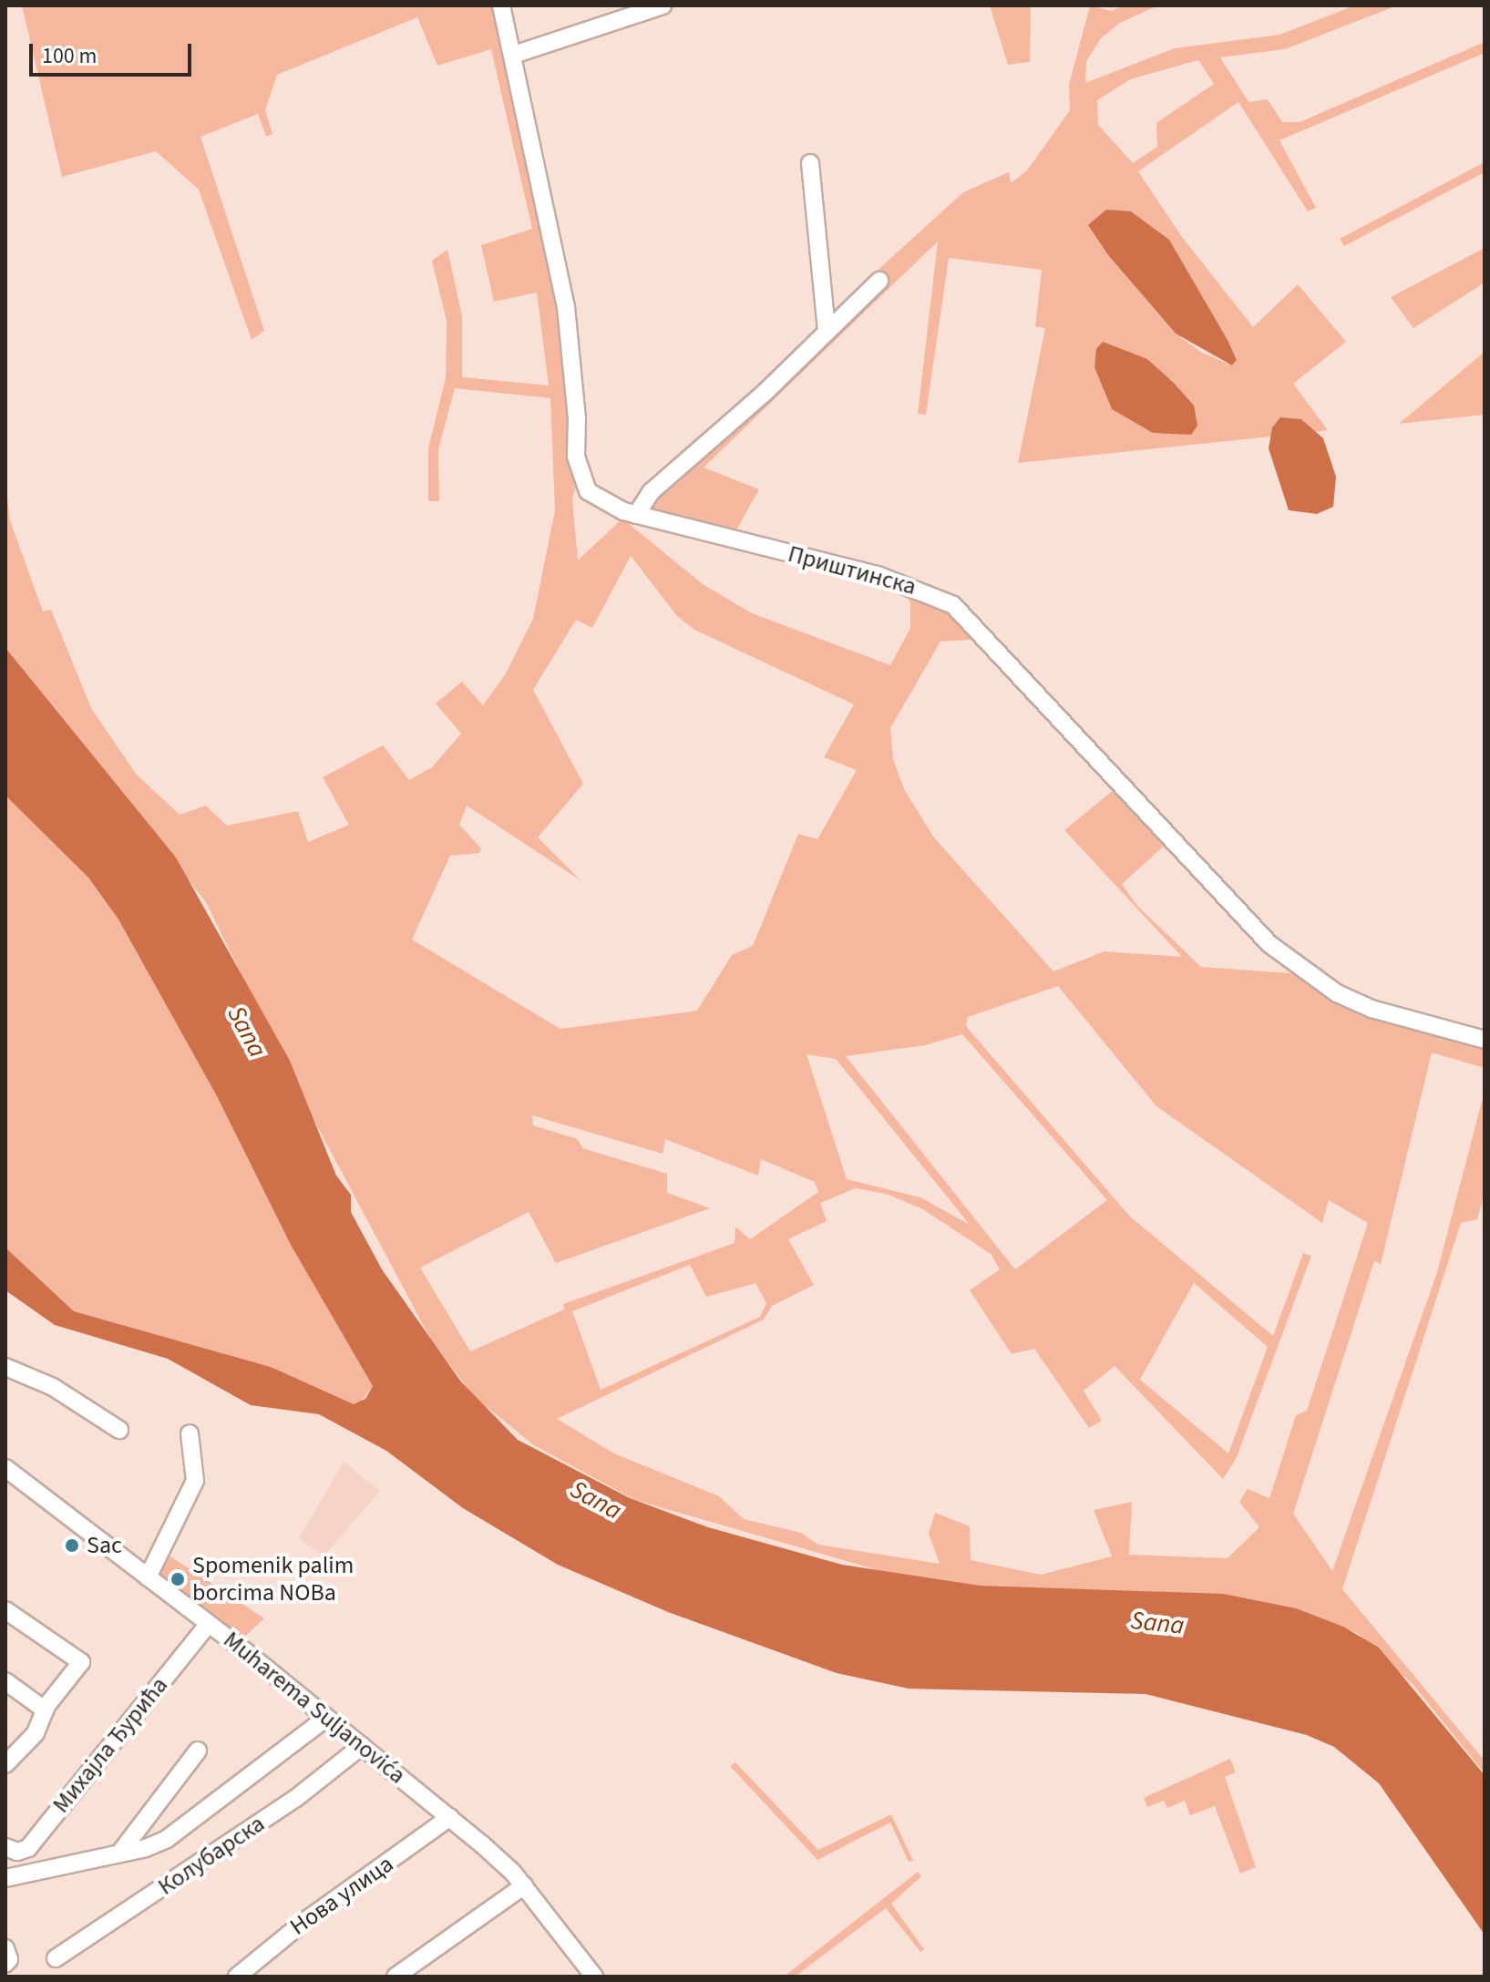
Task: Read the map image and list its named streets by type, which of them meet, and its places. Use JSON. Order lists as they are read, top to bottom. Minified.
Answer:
{"streets":{"street":["Приштинска","Muharema Suljanovića","Михајла Ђурића","Колубарска","Нова улица"]},"crossings":[["Muharema Suljanovića","Михајла Ђурића"],["Muharema Suljanovića","Колубарска"],["Muharema Suljanovića","Нова улица"]],"water":["Sana"],"places":["Sac","Spomenik palim borcima NOBa"],"scale_bar":"100 m"}
